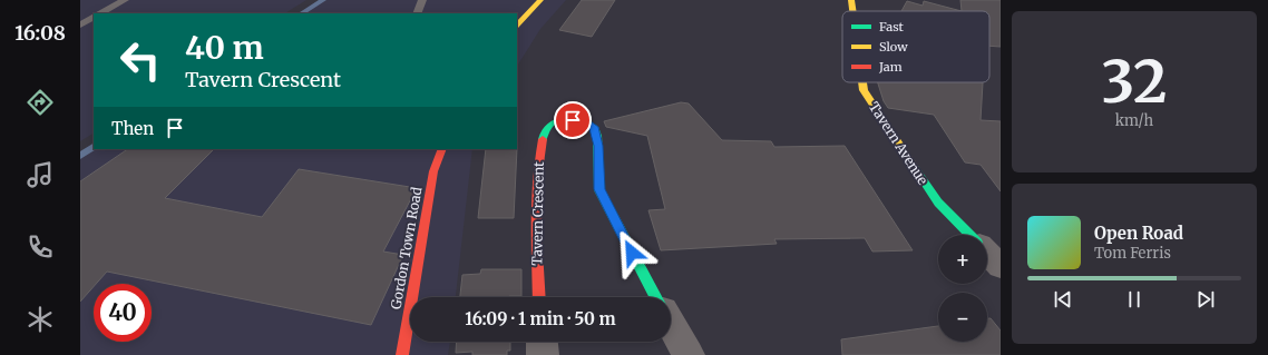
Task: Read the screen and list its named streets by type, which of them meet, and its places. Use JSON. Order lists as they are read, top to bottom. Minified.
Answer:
{"streets":{"street":["Tavern Avenue","Tavern Crescent","Gordon Town Road"]},"legend":["Fast","Slow","Jam"],"page":{"tabs":"16:08","tile":["32","km/h"],"turn":["40 m","Tavern Crescent"],"then":"Then","song":["Open Road","Tom Ferris"],"map_buttons":["+","−"],"limit":"40","trip":"16:09 · 1 min · 50 m"}}
